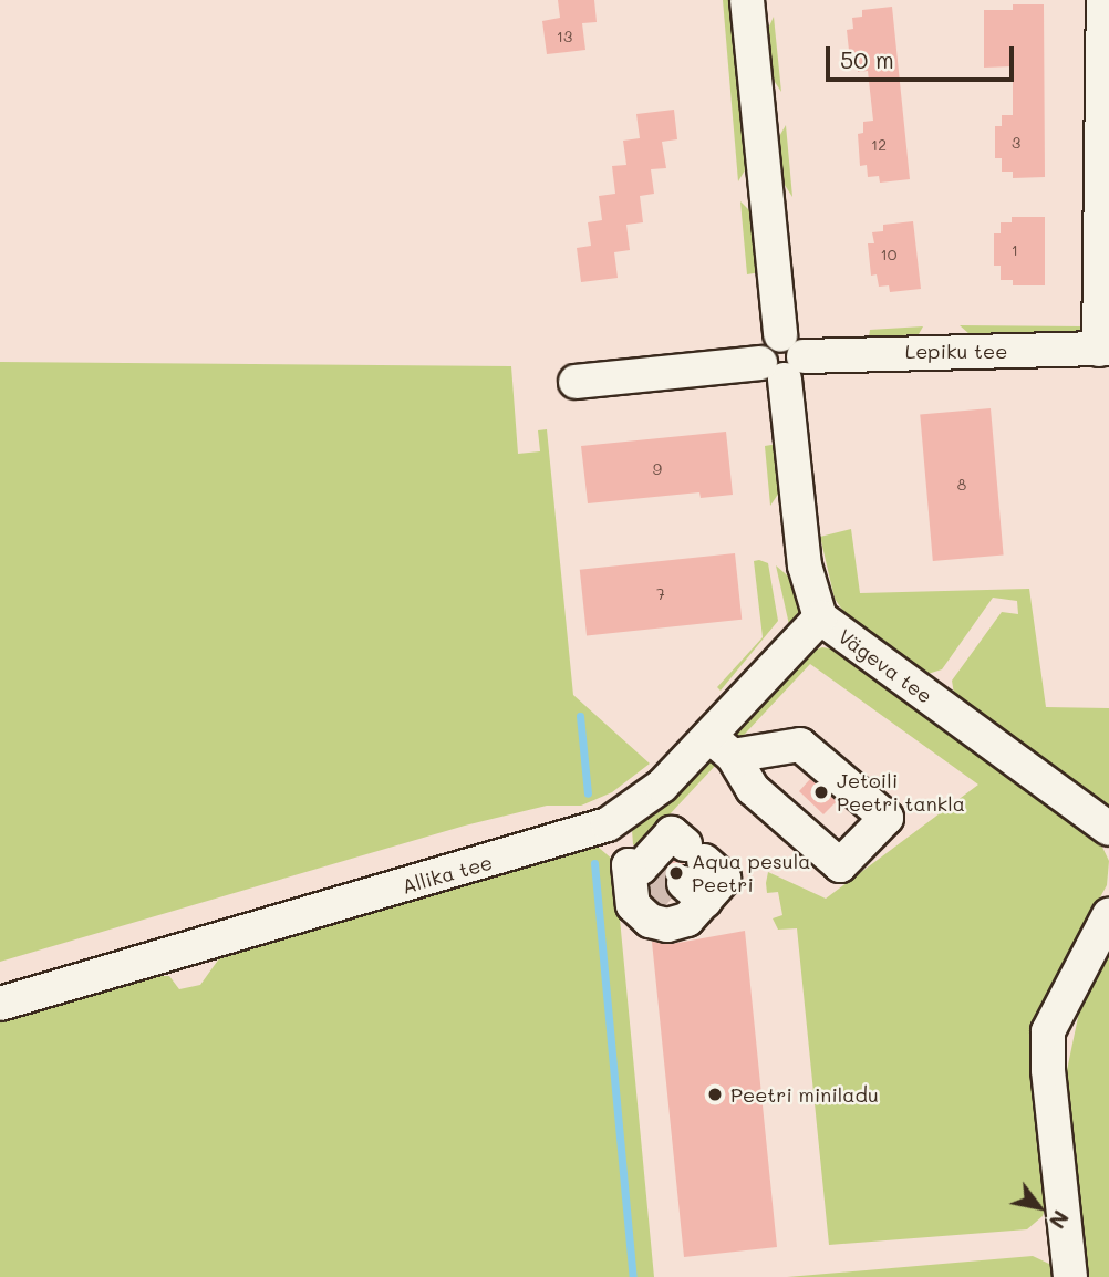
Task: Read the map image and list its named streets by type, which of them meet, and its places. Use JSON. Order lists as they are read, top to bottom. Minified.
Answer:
{"streets":{"street":["Lepiku tee","Vägeva tee","Allika tee"]},"crossings":[["Lepiku tee","Vägeva tee"],["Vägeva tee","Allika tee"]],"places":["Jetoili Peetri tankla","Aqua pesula Peetri","Peetri miniladu"],"house_numbers":["13","3","12","1","10","9","8","7"],"scale_bar":"50 m","north":"bottom right"}
